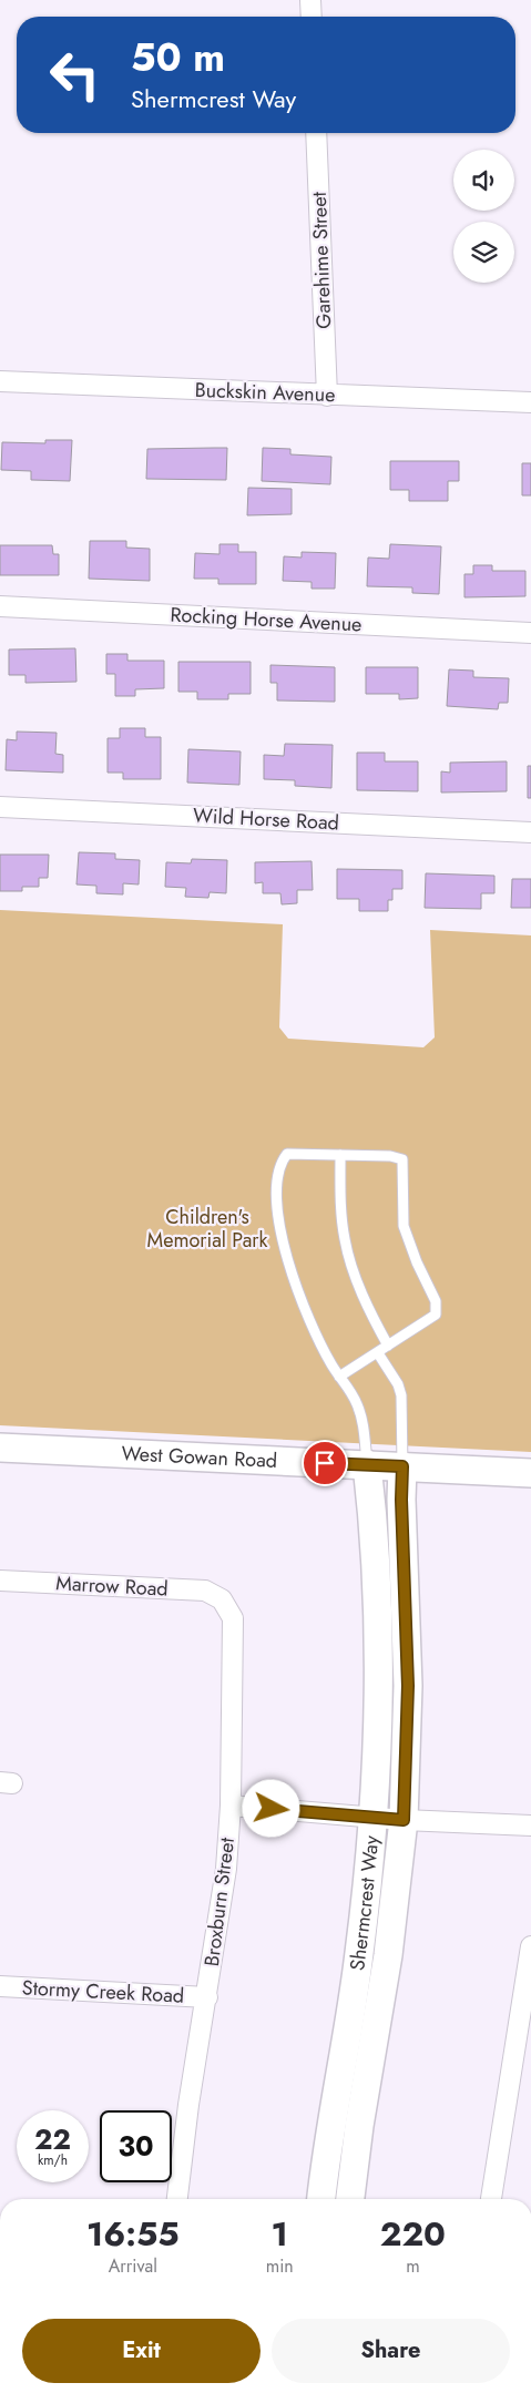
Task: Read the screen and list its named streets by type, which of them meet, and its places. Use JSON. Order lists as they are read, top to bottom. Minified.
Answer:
{"streets":{"street":["Garehime Street","Buckskin Avenue","Rocking Horse Avenue","Wild Horse Road","West Gowan Road","Marrow Road","Broxburn Street","Shermcrest Way","Stormy Creek Road"]},"crossings":[["Garehime Street","Buckskin Avenue"],["West Gowan Road","Shermcrest Way"],["Marrow Road","Broxburn Street"],["Broxburn Street","Stormy Creek Road"]],"parks":["Children's Memorial Park"],"page":{"turn":["50 m","Shermcrest Way"],"speed":"22 km/h","limit":"30","eta":["16:55","Arrival","1","min","220","m"],"buttons":["Exit","Share"]}}
